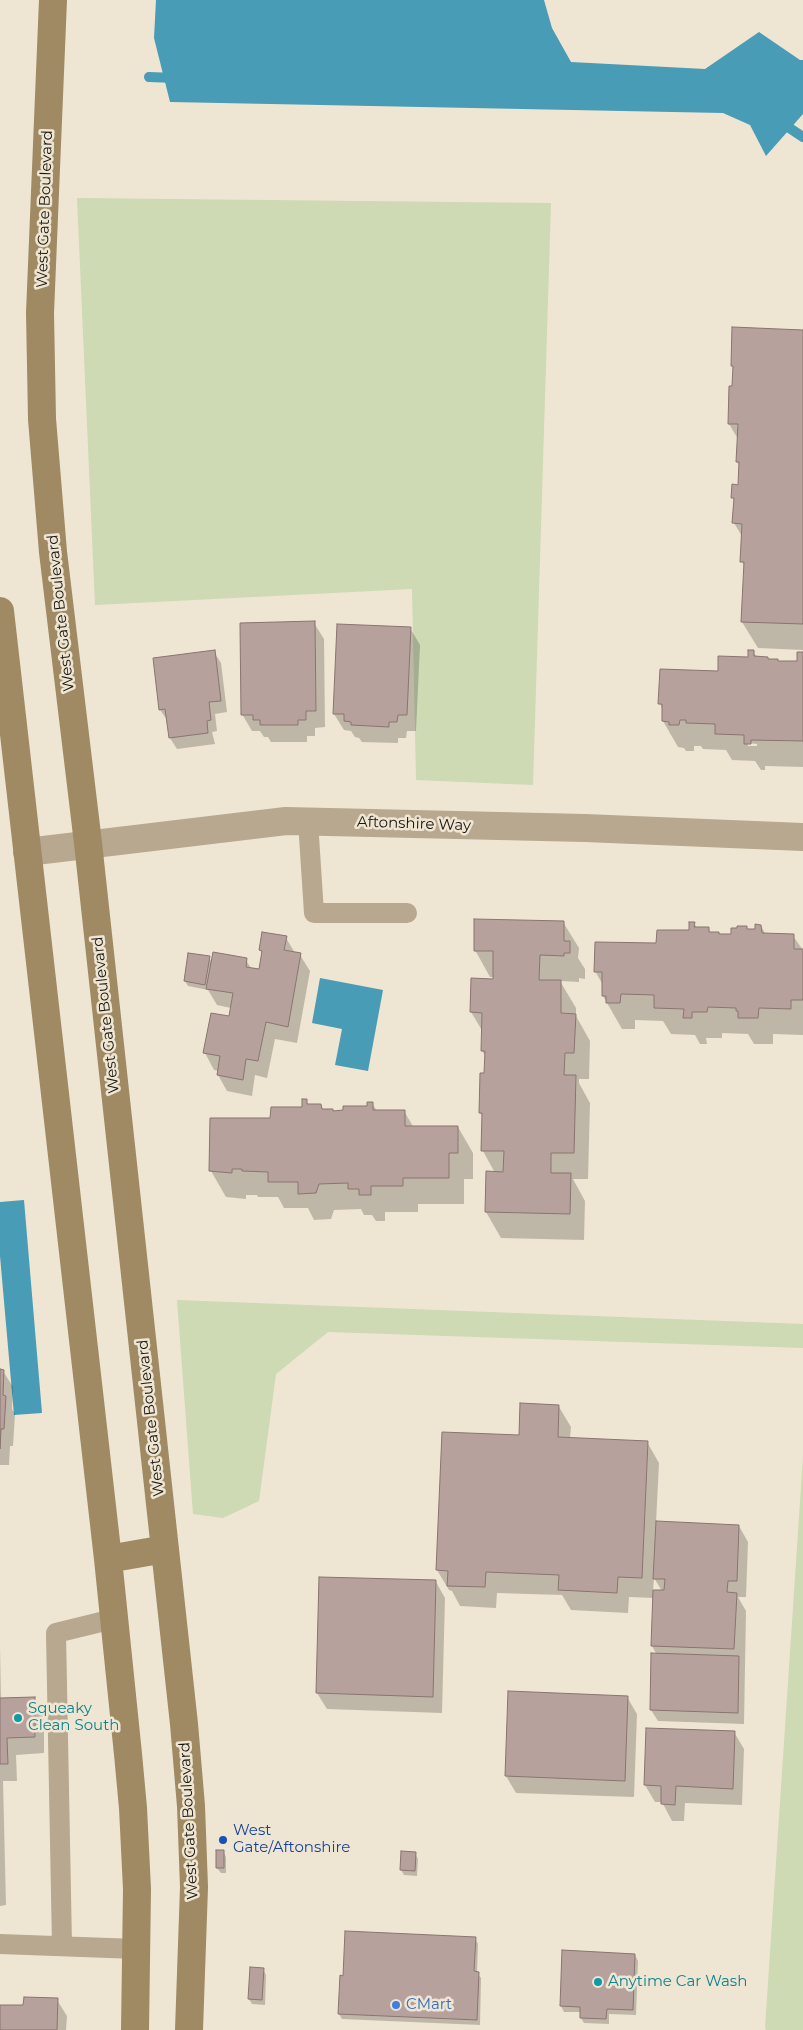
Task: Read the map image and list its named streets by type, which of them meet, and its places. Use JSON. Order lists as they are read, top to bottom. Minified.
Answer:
{"streets":{"main road":["West Gate Boulevard"],"street":["Aftonshire Way"]},"crossings":[["West Gate Boulevard","Aftonshire Way"]],"places":["Squeaky Clean South","West Gate/Aftonshire","Anytime Car Wash","CMart"]}
